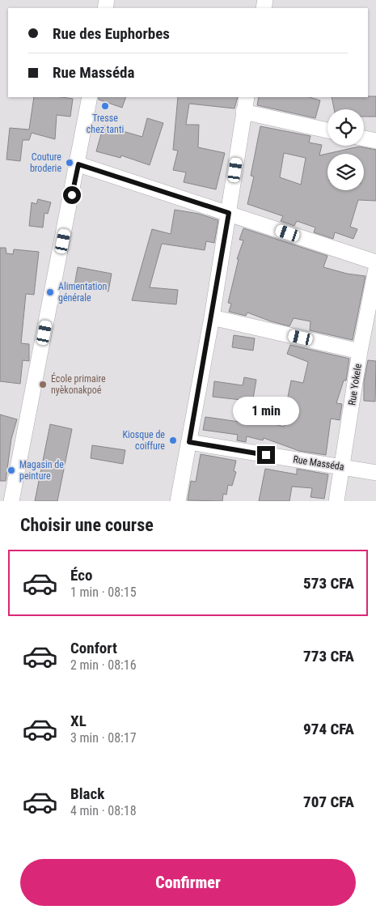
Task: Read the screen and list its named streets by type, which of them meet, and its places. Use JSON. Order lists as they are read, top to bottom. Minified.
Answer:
{"streets":{"street":["Rue Yokele","Rue Masséda"]},"crossings":[["Rue Yokele","Rue Masséda"]],"places":["Tresse chez tanti","Couture broderie","Alimentation générale","École primaire nyèkonakpoé","Kiosque de coiffure","Magasin de peinture"],"page":{"banner":["Rue des Euphorbes","Rue Masséda"],"bubble":"1 min","heading":"Choisir une course","list":[{"name":"Éco","note":"1 min · 08:15","value":"573 CFA"},{"name":"Confort","note":"2 min · 08:16","value":"773 CFA"},{"name":"XL","note":"3 min · 08:17","value":"974 CFA"},{"name":"Black","note":"4 min · 08:18","value":"707 CFA"}],"buttons":"Confirmer"}}
